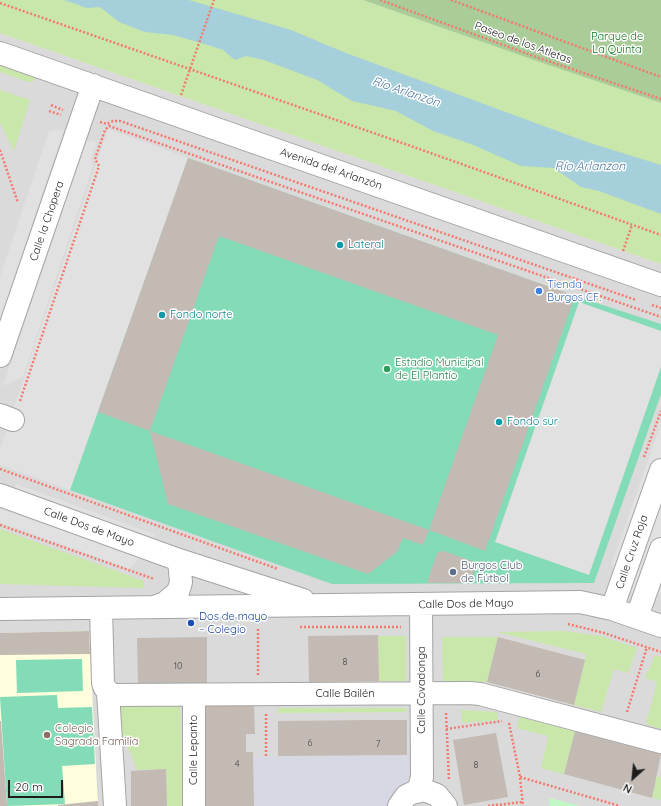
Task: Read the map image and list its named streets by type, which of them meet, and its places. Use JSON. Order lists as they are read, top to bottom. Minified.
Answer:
{"streets":{"street":["Avenida del Arlanzón","Calle la Chopera","Calle Dos de Mayo","Calle Cruz Roja","Calle Covadonga","Calle Bailén","Calle Lepanto"],"path":["Paseo de los Atletas"]},"crossings":[["Avenida del Arlanzón","Calle la Chopera"],["Calle Dos de Mayo","Calle Cruz Roja"],["Calle Dos de Mayo","Calle Covadonga"],["Calle Covadonga","Calle Bailén"],["Calle Bailén","Calle Lepanto"]],"water":["Río Arlanzón","Río Arlanzon"],"parks":["Parque de La Quinta"],"places":["Lateral","Tienda Burgos CF.","Fondo norte","Estadio Municipal de El Plantío","Fondo sur","Burgos Club de Fútbol","Dos de mayo – Colegio","Colegio Sagrada Familia"],"house_numbers":["8","10","6","6","7","4","8"],"scale_bar":"20 m","north":"bottom left"}
